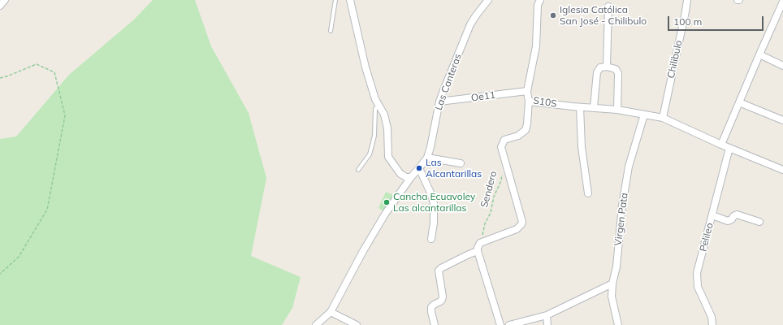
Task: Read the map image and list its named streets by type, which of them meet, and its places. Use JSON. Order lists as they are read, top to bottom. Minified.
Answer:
{"streets":{"street":["Chilibulo","Las Canteras","Oe11","S10S","Virgen Pata","Pelileo"],"path":["Sendero"]},"crossings":[["Chilibulo","S10S"],["Las Canteras","Oe11"],["Oe11","S10S"],["S10S","Virgen Pata"],["S10S","Pelileo"]],"places":["Iglesia Católica San José - Chilibulo","Las Alcantarillas","Cancha Ecuavoley Las alcantarillas"],"scale_bar":"100 m"}
